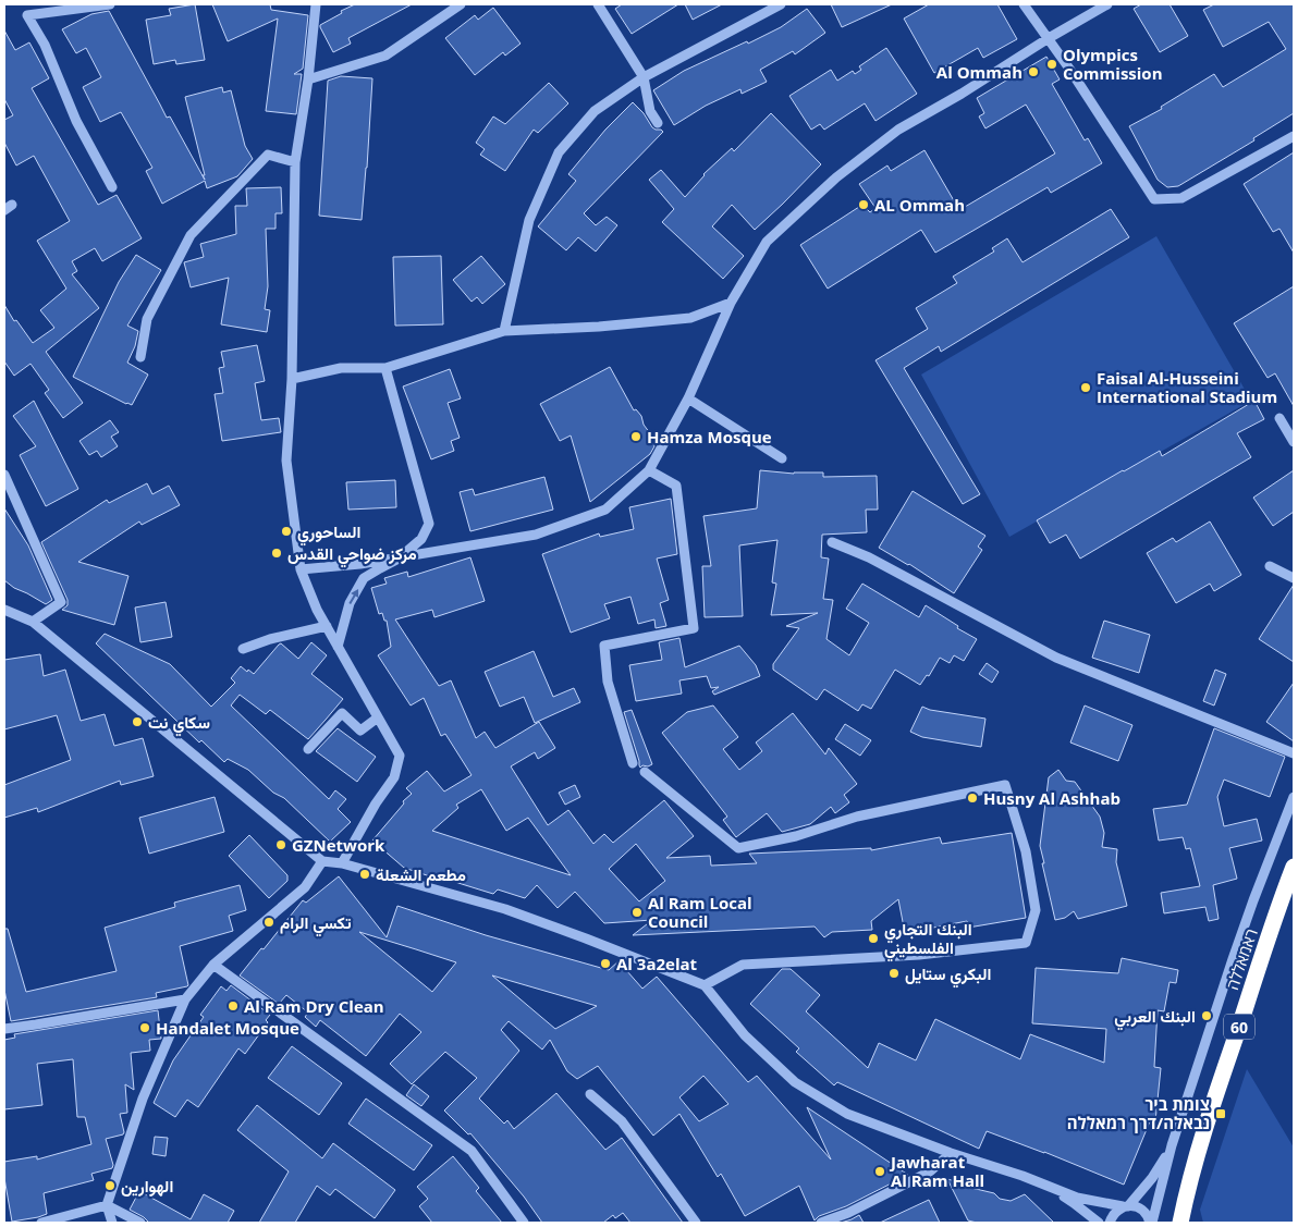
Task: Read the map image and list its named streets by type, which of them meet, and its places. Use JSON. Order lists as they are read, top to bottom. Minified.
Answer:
{"streets":{"highway":["ראמאללה","60"]},"places":{"other":["Olympics Commission","Al Ommah","AL Ommah","Faisal Al-Husseini International Stadium","Hamza Mosque","الساحوري","مركز ضواحي القدس","سكاي نت","Husny Al Ashhab","GZNetwork","مطعم الشعلة","Al Ram Local Council","تكسي الرام","البنك التجاري الفلسطيني","Al 3a2elat","البكري ستايل","Al Ram Dry Clean","البنك العربي","Handalet Mosque","Jawharat Al Ram Hall","الهوارين"],"transit":["צומת ביר נבאלה/דרך רמאללה"]}}
